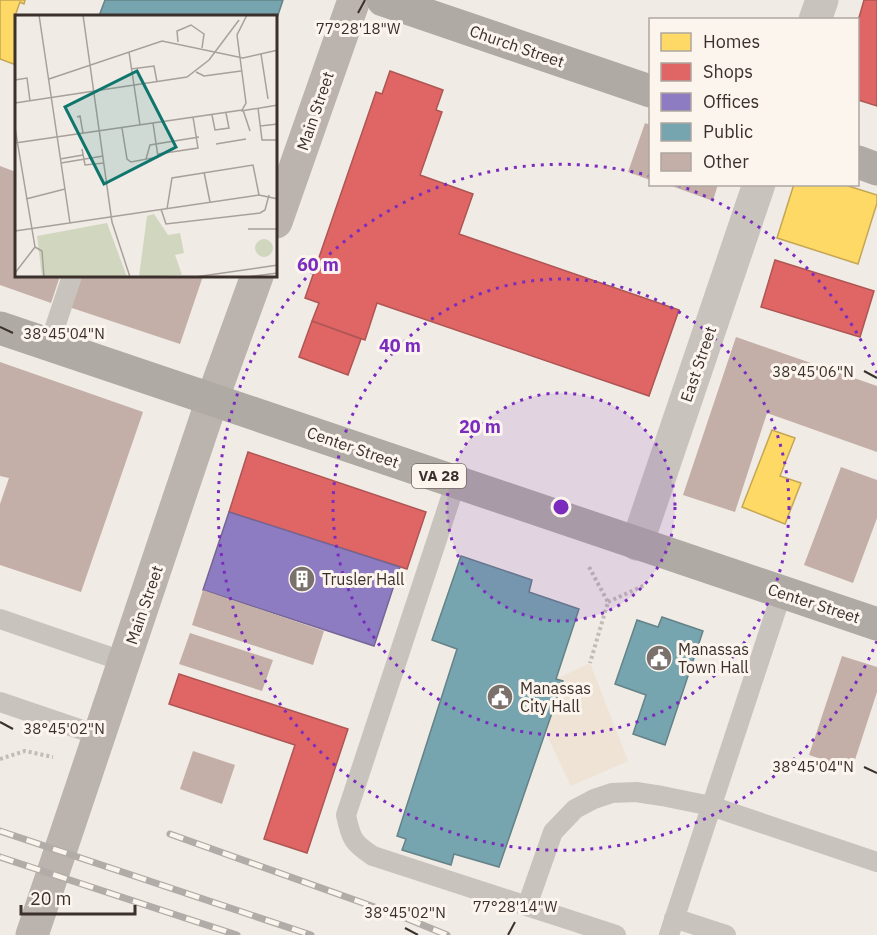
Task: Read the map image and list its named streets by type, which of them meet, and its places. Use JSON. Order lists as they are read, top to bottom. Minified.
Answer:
{"streets":{"highway":["Church Street","Center Street","VA 28"],"street":["Main Street","East Street"]},"crossings":[["Main Street","Center Street"],["East Street","Center Street"]],"places":{"building":["Trusler Hall"],"public building":["Manassas Town Hall","Manassas City Hall"]},"legend":["Homes","Shops","Offices","Public","Other"],"scale_bar":"20 m","coordinates":["77°28'18\"W","38°45'04\"N","38°45'06\"N","38°45'02\"N","77°28'14\"W"],"rings":["60 m","40 m","20 m"]}
